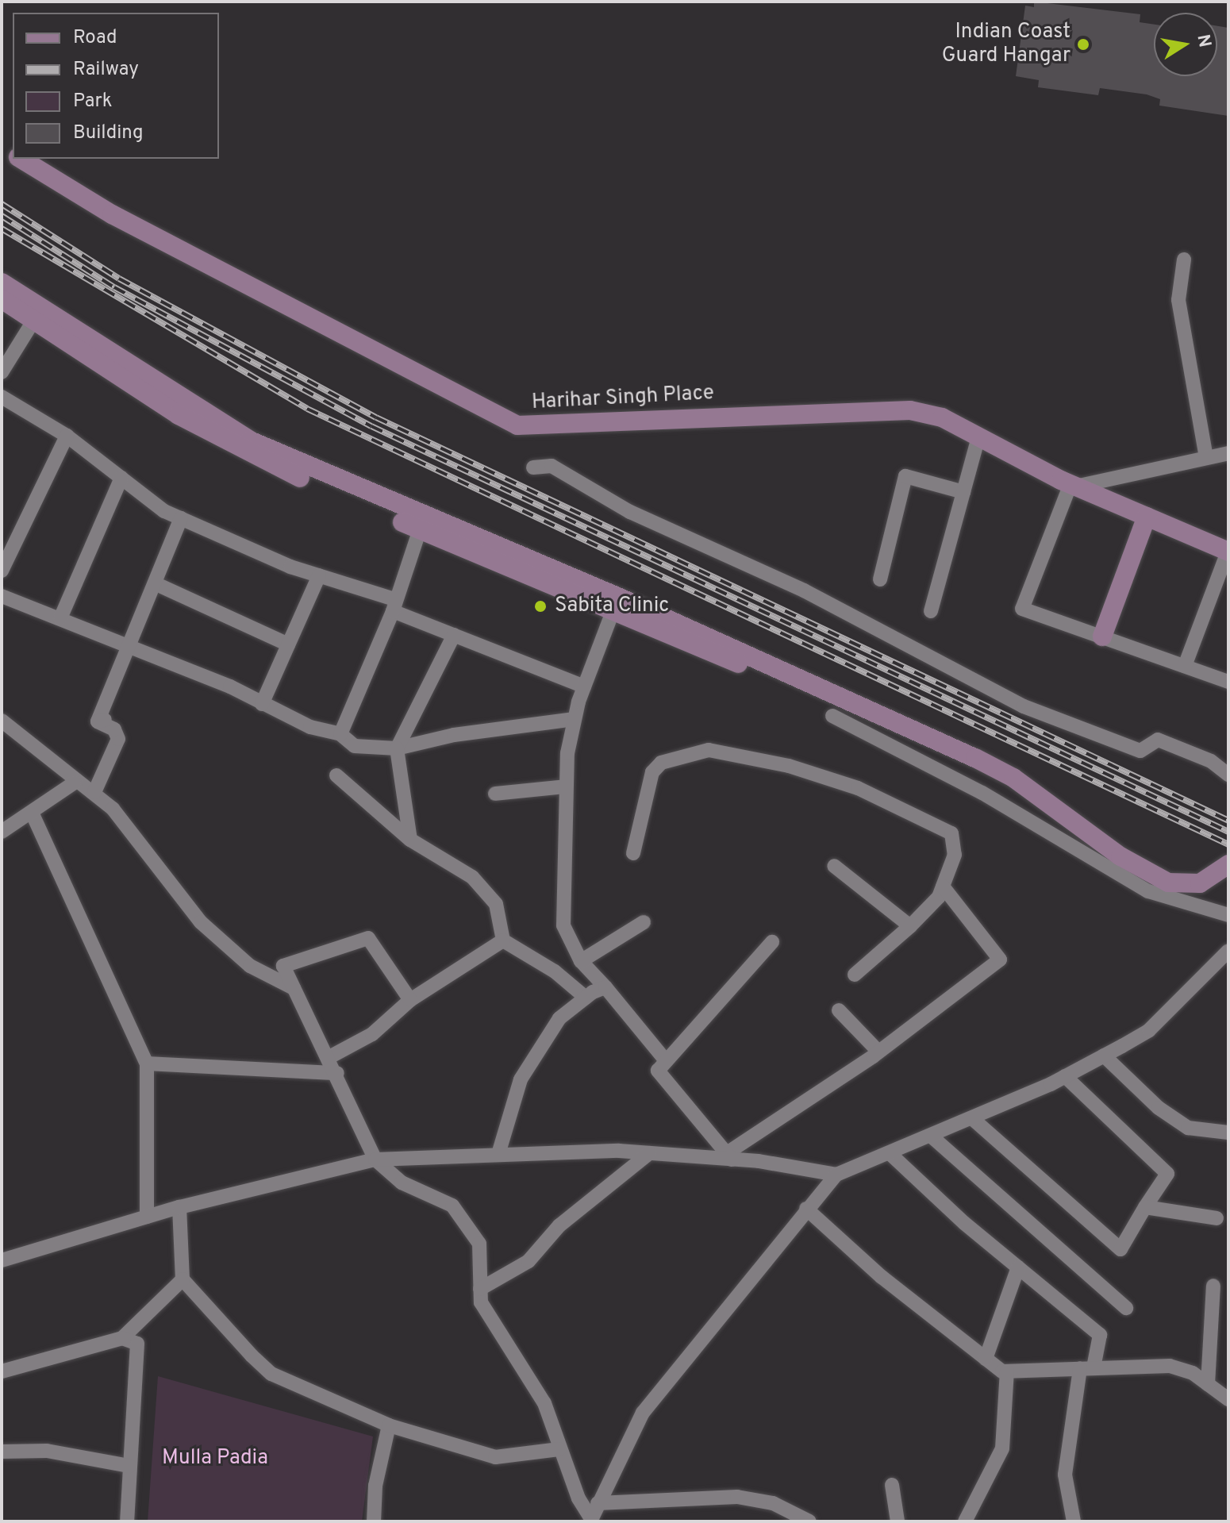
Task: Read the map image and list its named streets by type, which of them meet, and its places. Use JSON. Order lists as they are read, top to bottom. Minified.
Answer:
{"streets":{"street":["Harihar Singh Place"]},"parks":["Mulla Padia"],"places":["Indian Coast Guard Hangar","Sabita Clinic"],"legend":["Road","Railway","Park","Building"],"north":"right"}
